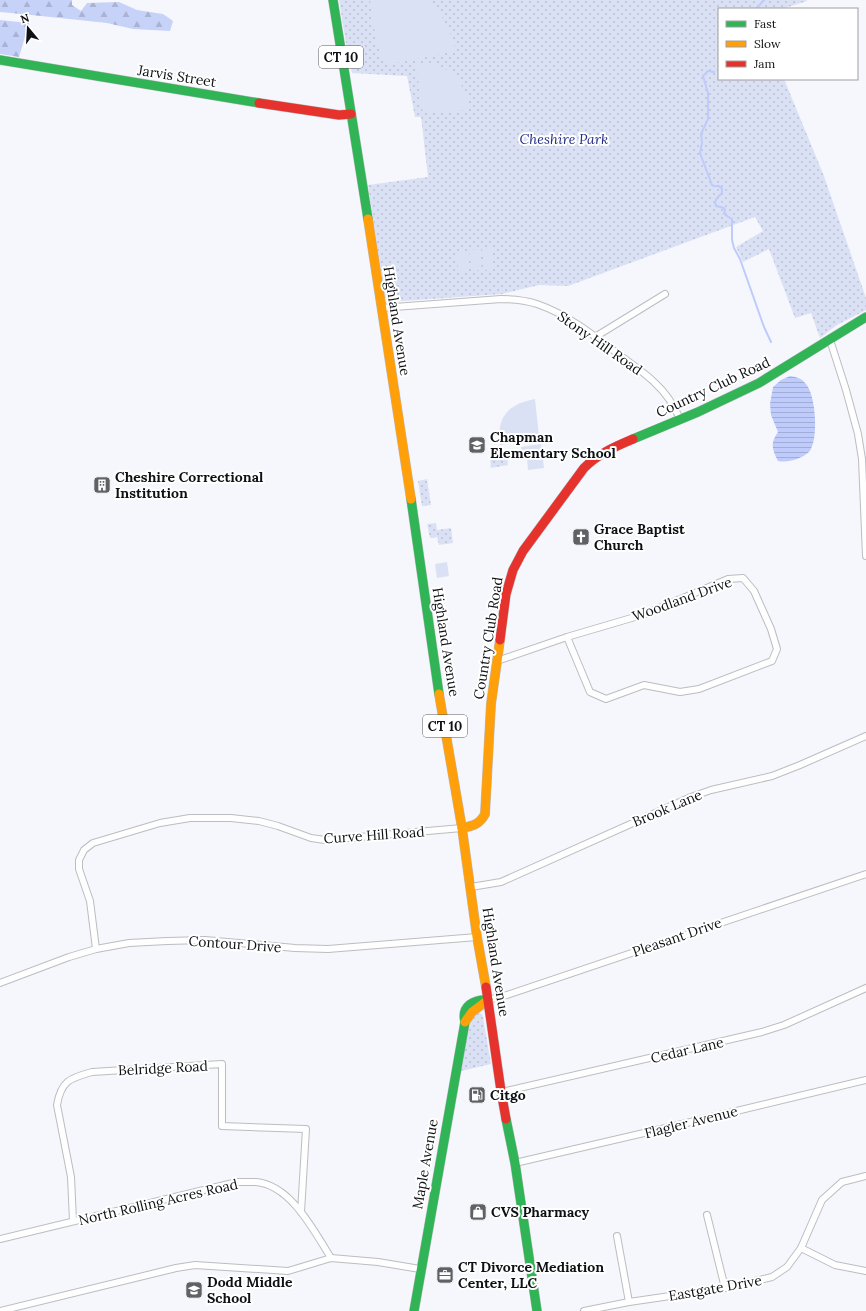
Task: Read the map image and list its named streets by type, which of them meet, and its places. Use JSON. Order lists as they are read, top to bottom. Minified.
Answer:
{"streets":{"main road":["CT 10","Jarvis Street","Highland Avenue","Country Club Road","Maple Avenue"],"street":["Stony Hill Road","Woodland Drive","Brook Lane","Curve Hill Road","Pleasant Drive","Contour Drive","Cedar Lane","Belridge Road","Flagler Avenue","North Rolling Acres Road","Eastgate Drive"]},"crossings":[["Jarvis Street","Highland Avenue"],["Highland Avenue","Stony Hill Road"],["Highland Avenue","Country Club Road"],["Highland Avenue","Brook Lane"],["Highland Avenue","Curve Hill Road"],["Highland Avenue","Pleasant Drive"],["Highland Avenue","Contour Drive"],["Highland Avenue","Cedar Lane"],["Highland Avenue","Flagler Avenue"],["Highland Avenue","Maple Avenue"],["Stony Hill Road","Country Club Road"],["Country Club Road","Woodland Drive"],["Country Club Road","Curve Hill Road"],["Curve Hill Road","Contour Drive"],["Pleasant Drive","Maple Avenue"],["Belridge Road","North Rolling Acres Road"]],"parks":["Cheshire Park"],"places":{"school or university":["Chapman Elementary School","Dodd Middle School"],"building":["Cheshire Correctional Institution"],"church":["Grace Baptist Church"],"fuel station":["Citgo"],"shop":["CVS Pharmacy"],"office":["CT Divorce Mediation Center, LLC"]},"legend":["Fast","Slow","Jam"],"north":"top"}
